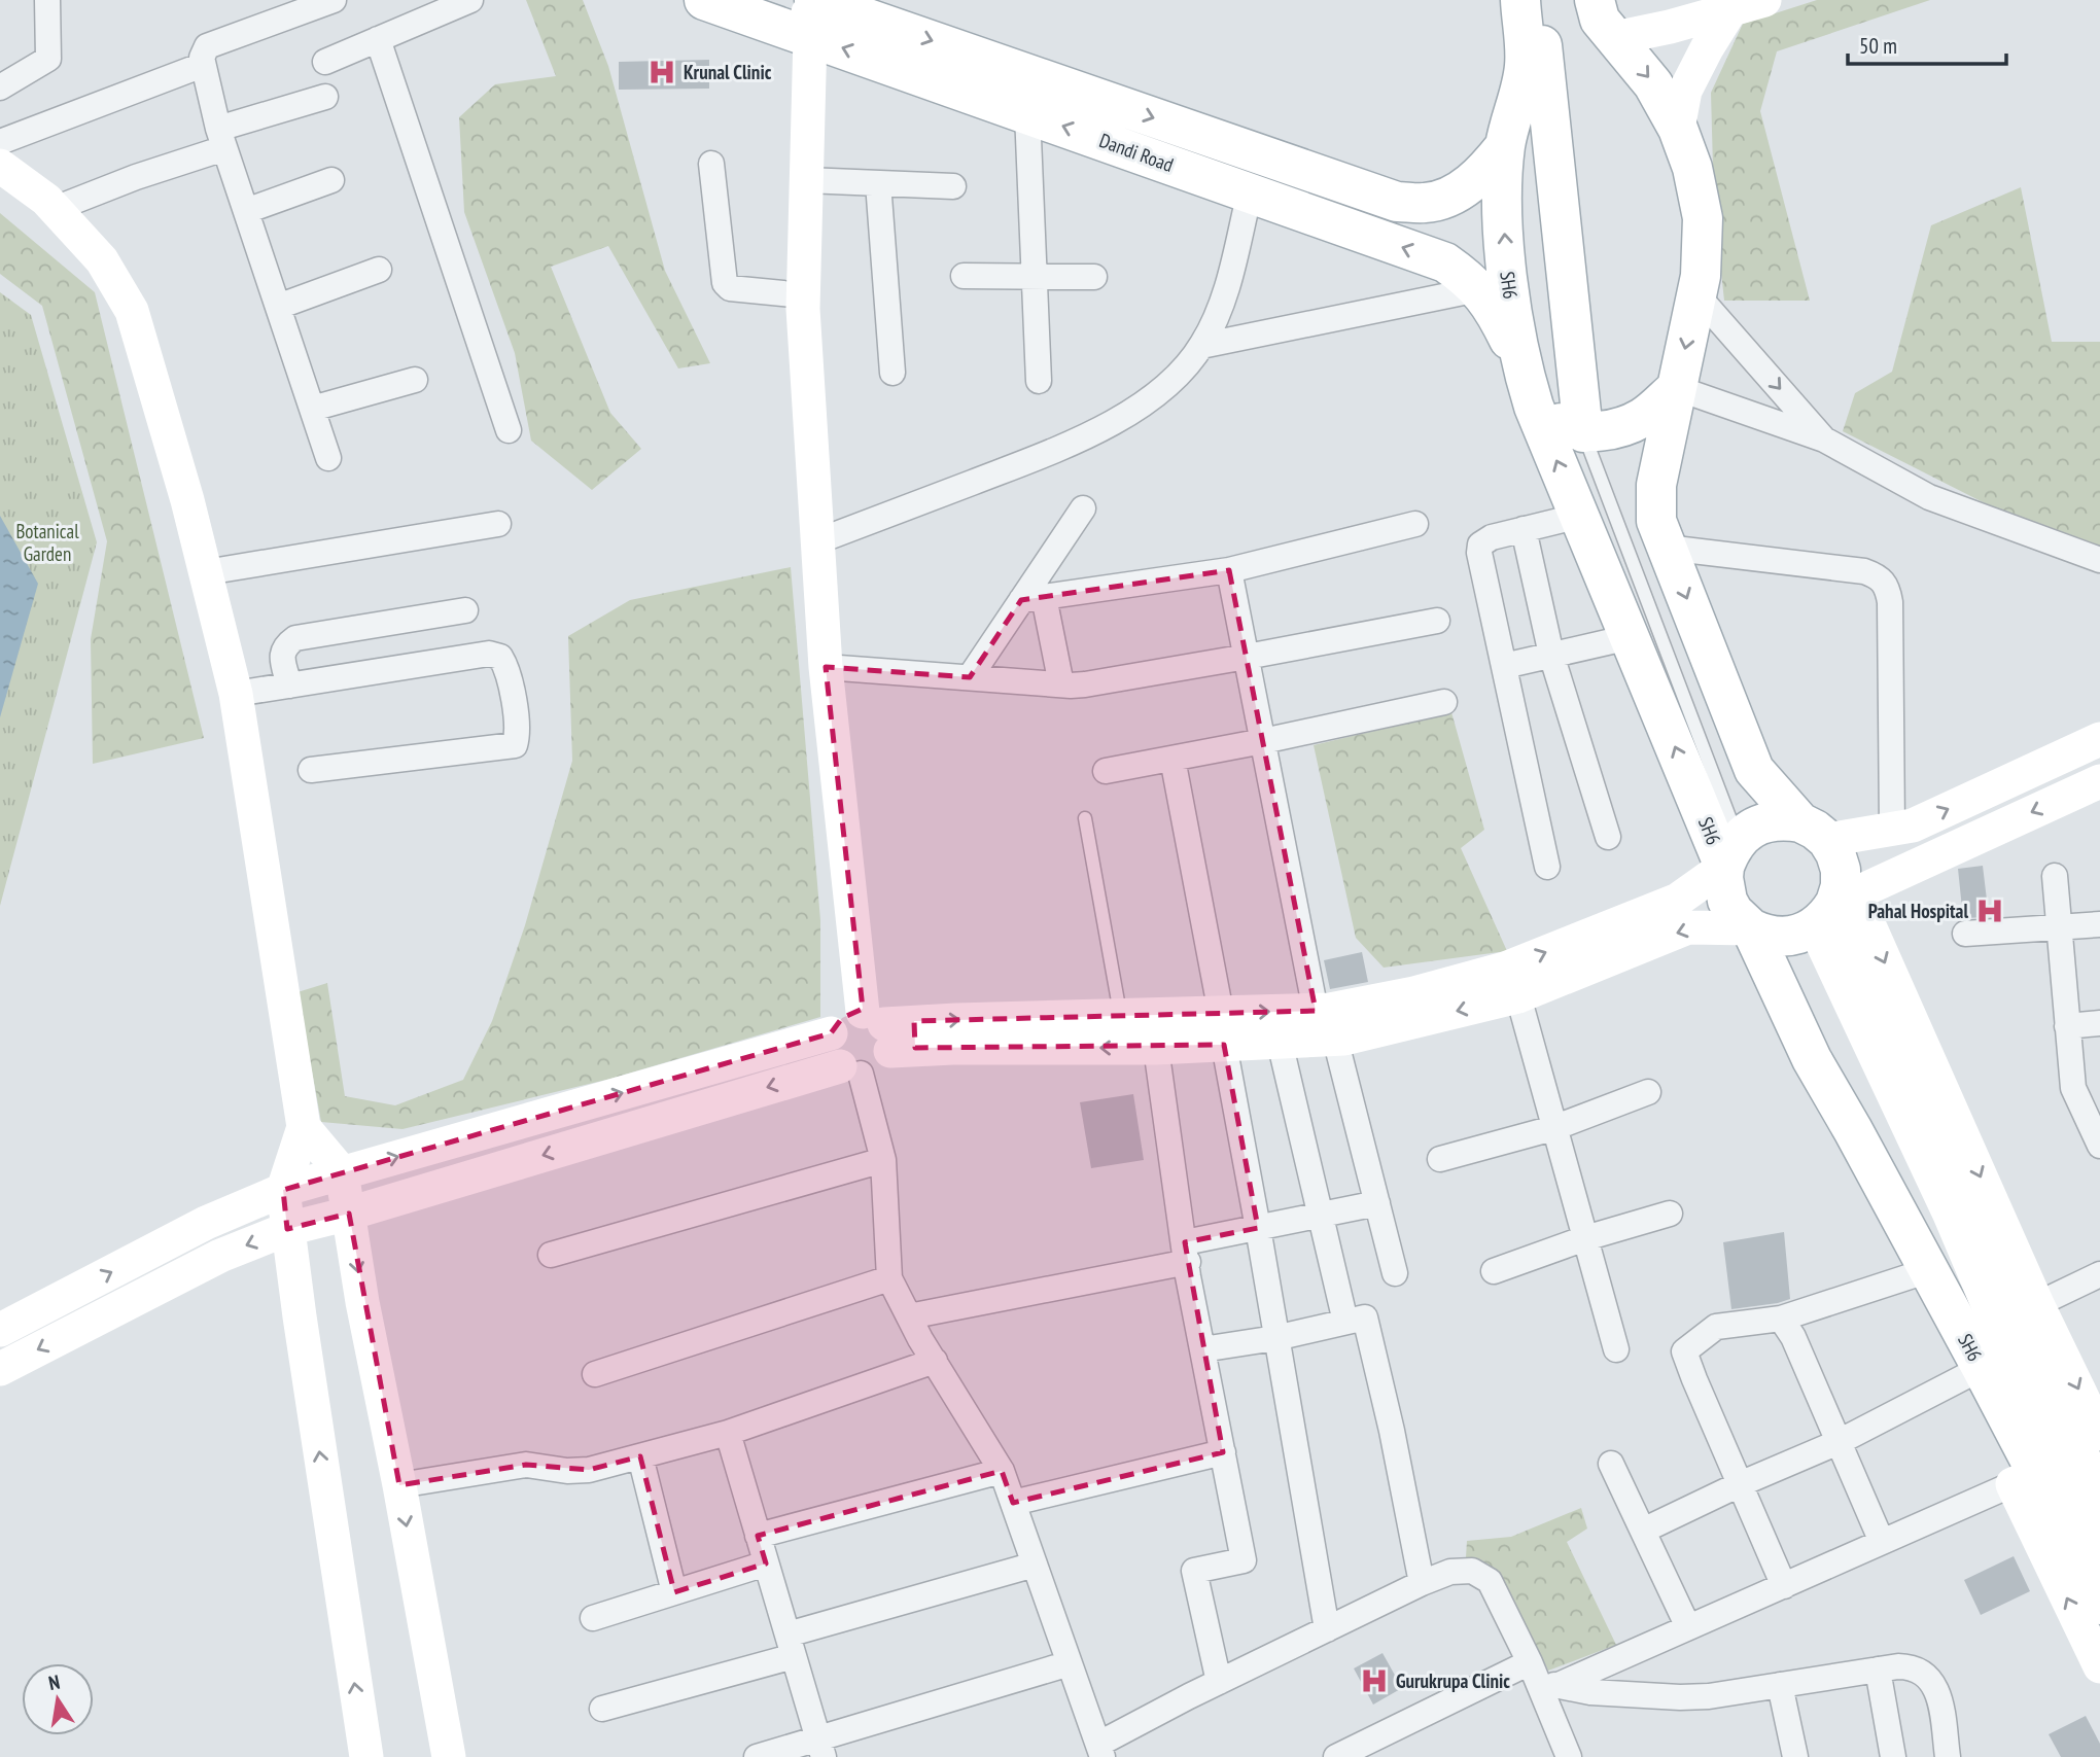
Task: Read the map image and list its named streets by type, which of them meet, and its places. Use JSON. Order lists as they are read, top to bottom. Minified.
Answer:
{"streets":{"main road":["Dandi Road","SH6"]},"crossings":[["Dandi Road","SH6"]],"parks":["Botanical Garden"],"places":{"hospital":["Krunal Clinic","Pahal Hospital","Gurukrupa Clinic"]},"scale_bar":"50 m","north":"top"}
